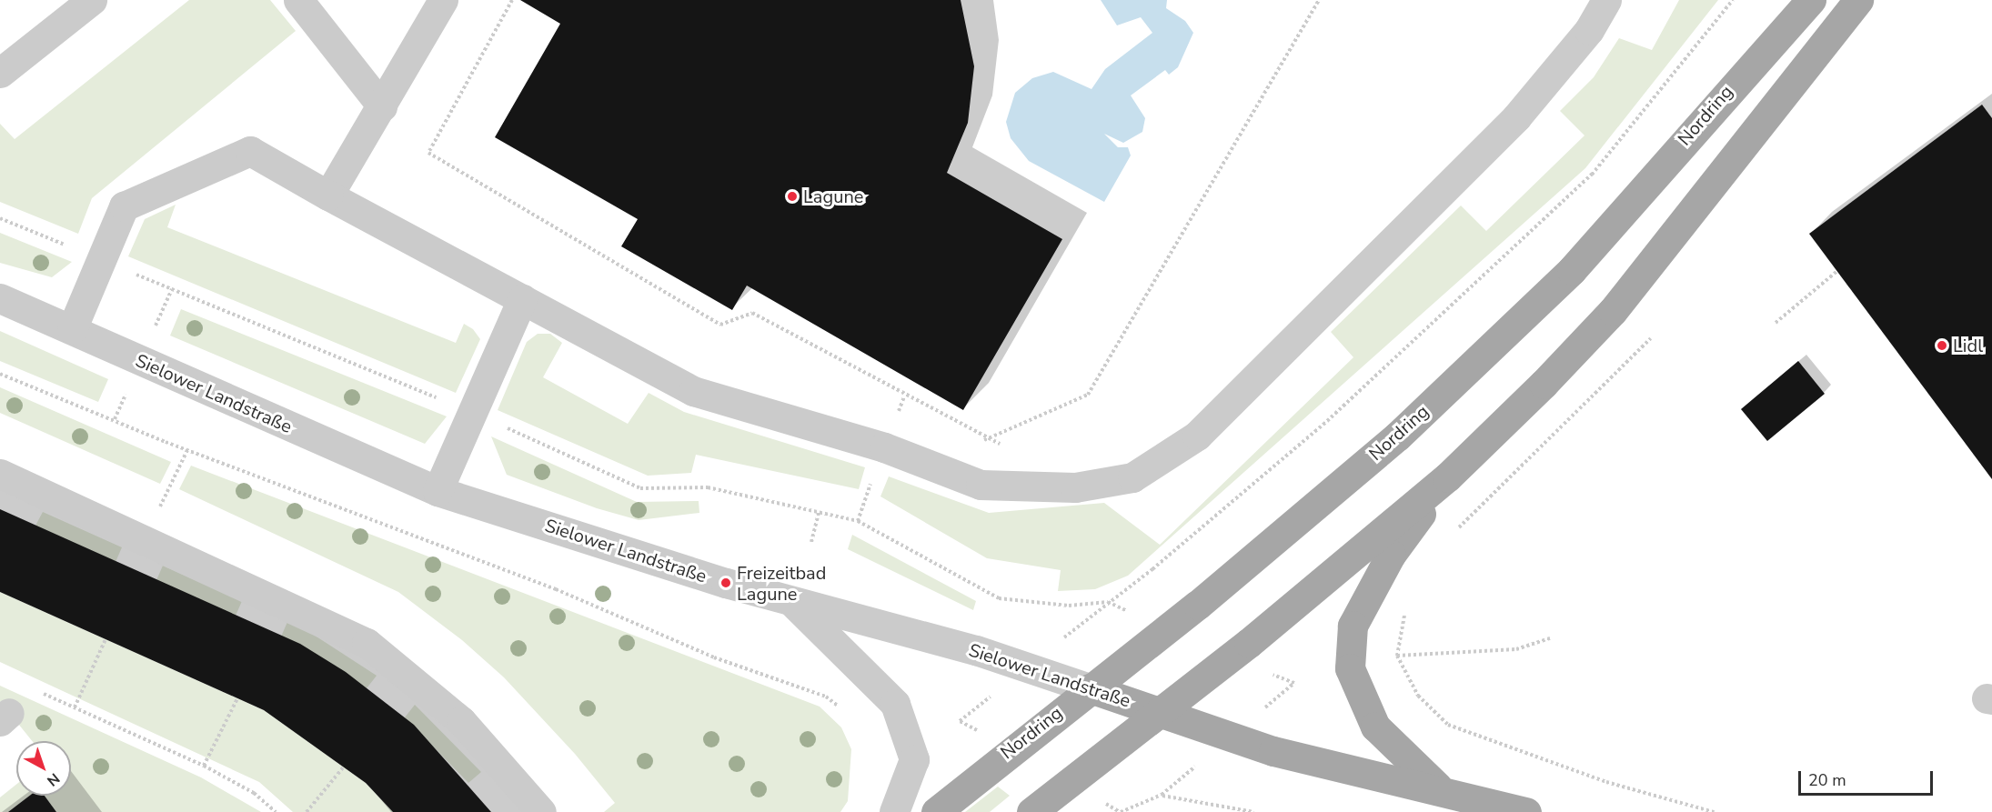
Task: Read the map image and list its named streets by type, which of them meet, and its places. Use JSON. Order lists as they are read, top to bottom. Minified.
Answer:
{"streets":{"main road":["Nordring","Sielower Landstraße"]},"crossings":[["Nordring","Sielower Landstraße"]],"places":["Lagune","Lidl","Freizeitbad Lagune"],"scale_bar":"20 m","north":"bottom right"}
